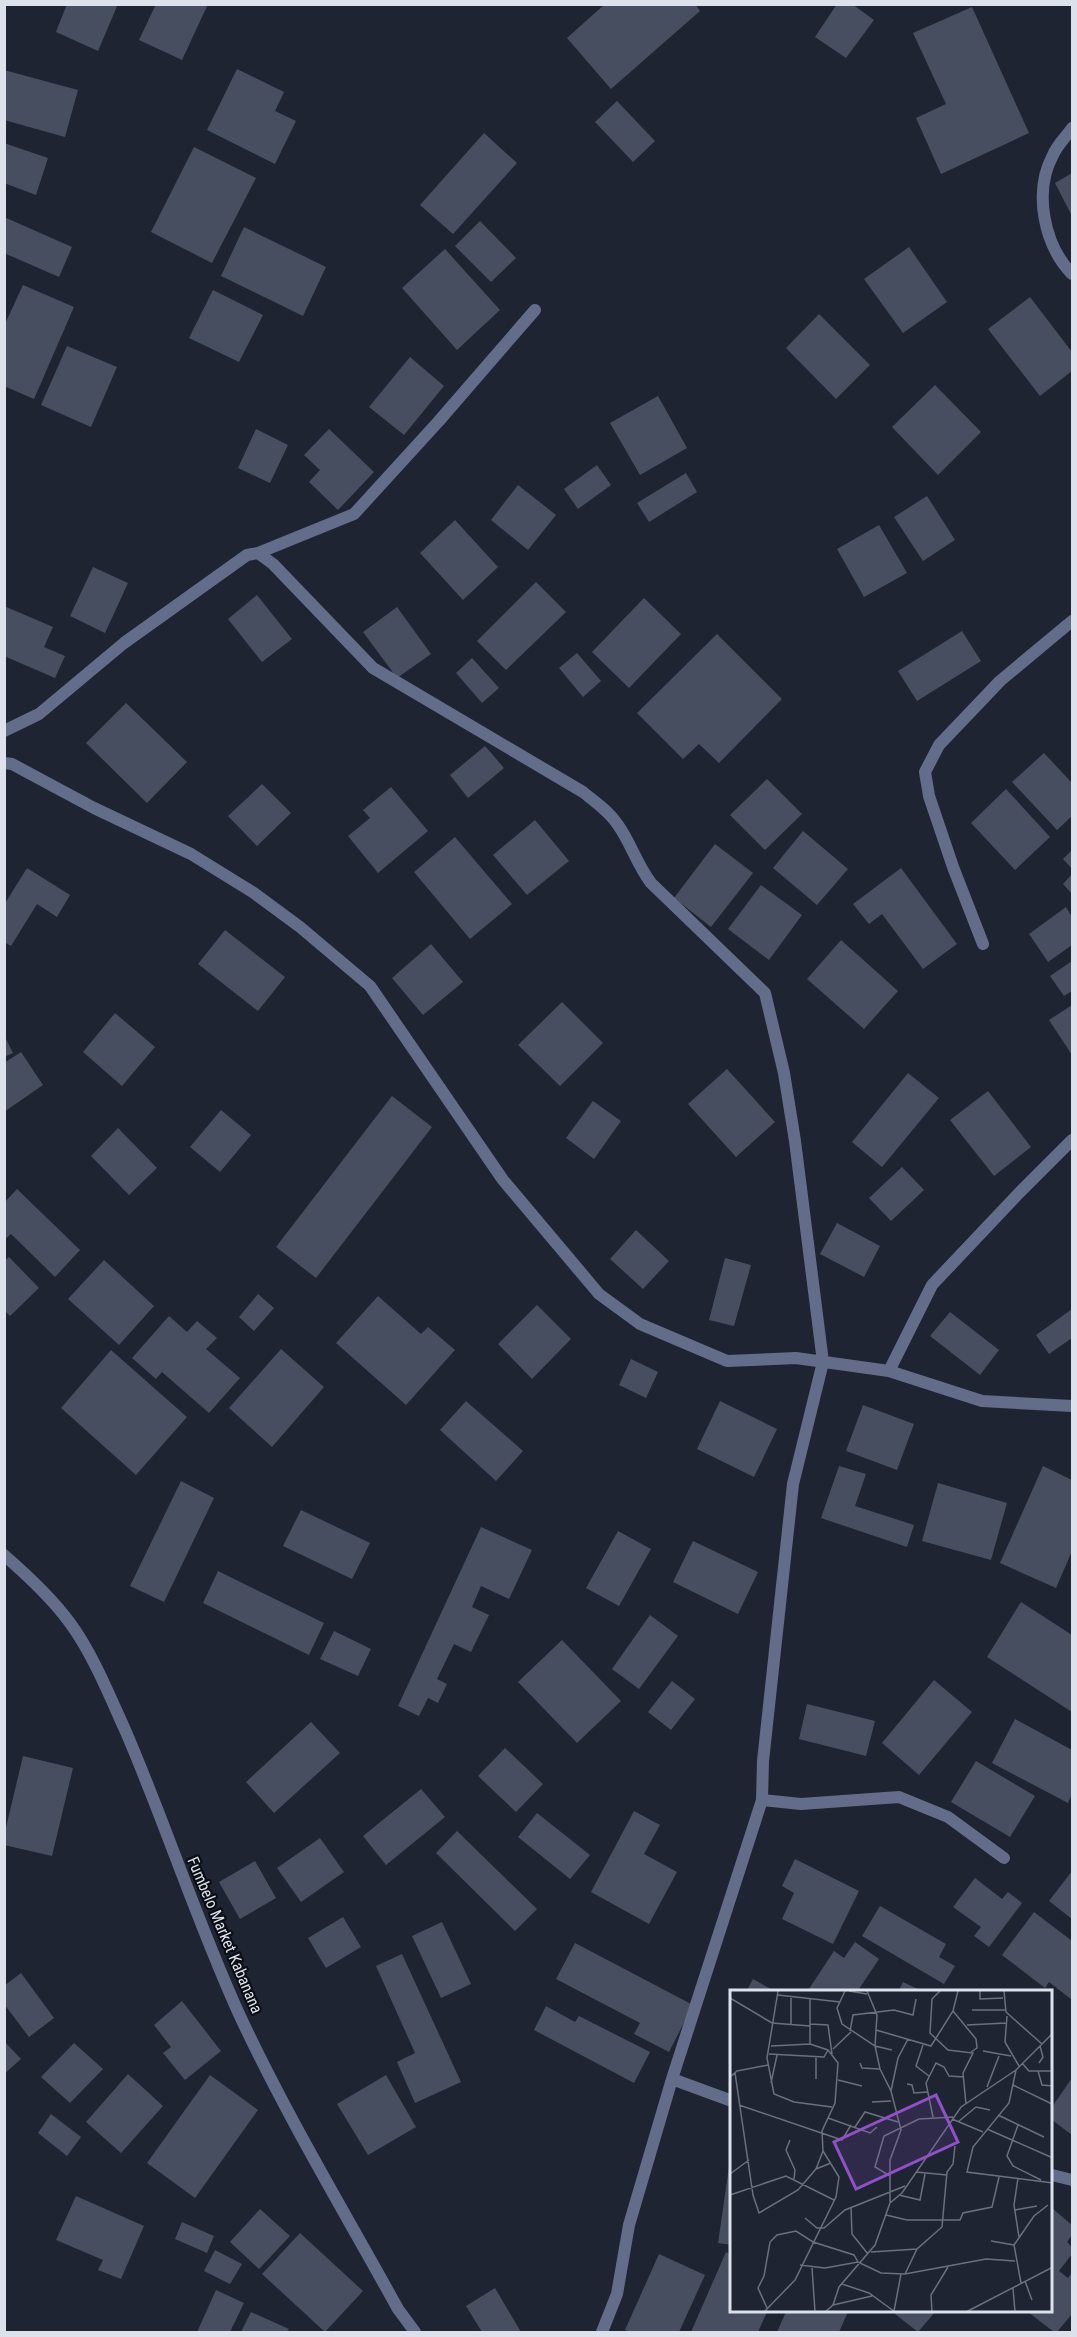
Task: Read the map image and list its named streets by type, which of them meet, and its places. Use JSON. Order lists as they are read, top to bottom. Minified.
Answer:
{"streets":{"street":["Fumbelo Market Kabanana"]}}
